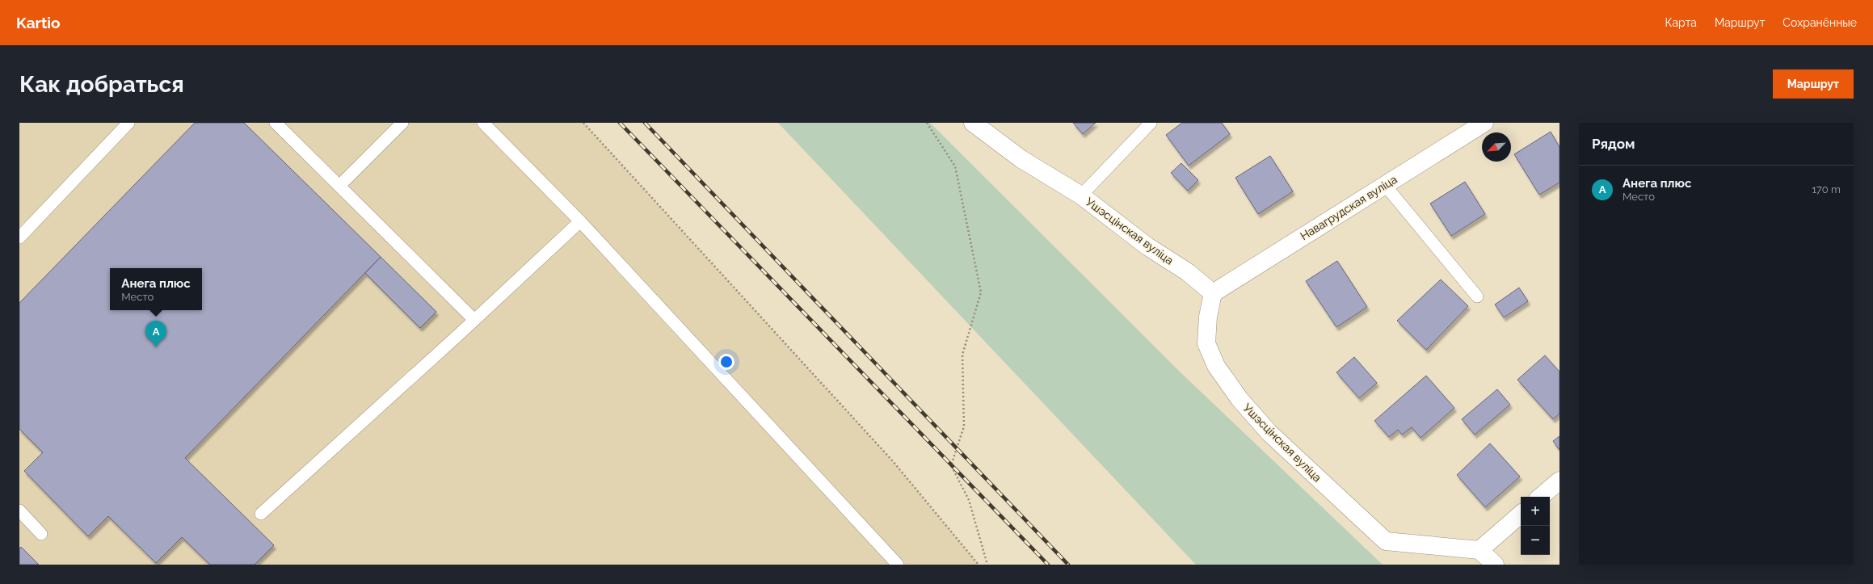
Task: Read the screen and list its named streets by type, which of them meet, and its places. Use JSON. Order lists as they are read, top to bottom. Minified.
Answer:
{"streets":{"street":["Навагрудская вуліца","Ушэсцінская вуліца"]},"crossings":[["Навагрудская вуліца","Ушэсцінская вуліца"]],"north":"bottom left","page":{"header":"Kartio","nav":["Карта","Маршрут","Сохранённые"],"buttons":"Маршрут","title":"Как добраться","heading":"Рядом","list":[{"mark":"A","name":"Анега плюс","note":"Место","value":"170 m"}],"popup":["Анега плюс","Место"],"pins":"A","map_buttons":["+","−"]}}
